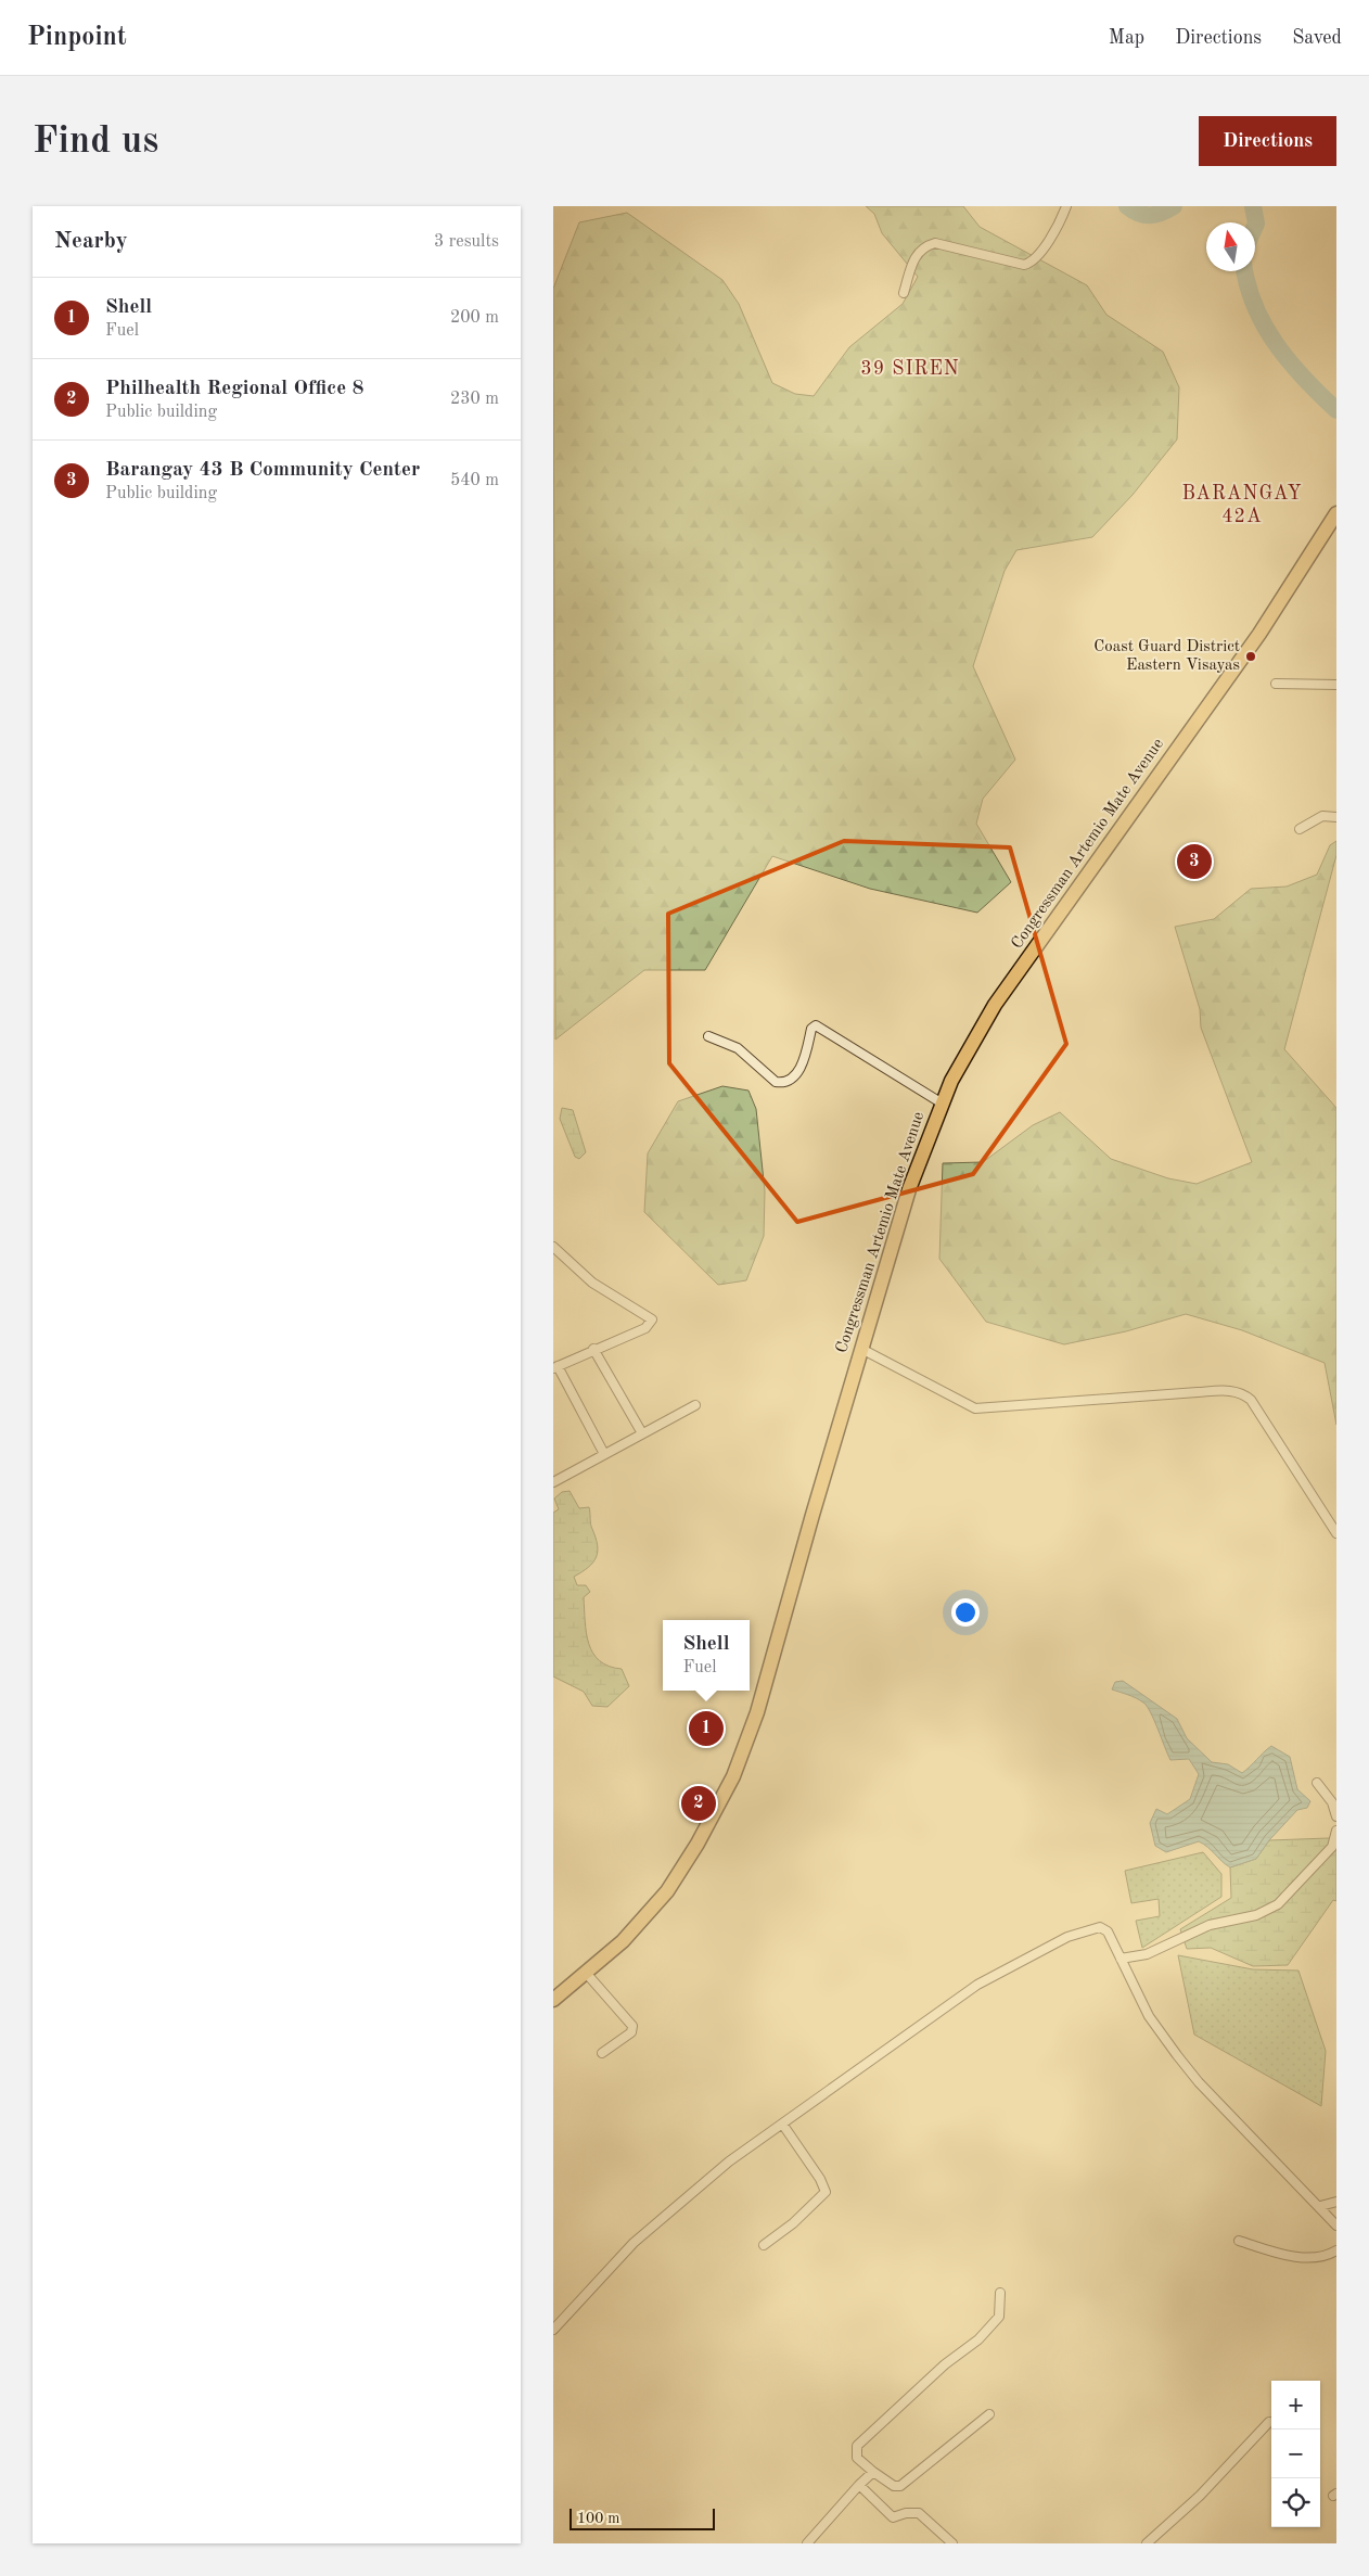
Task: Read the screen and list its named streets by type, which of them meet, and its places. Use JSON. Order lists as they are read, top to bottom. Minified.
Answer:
{"streets":{"main road":["Congressman Artemio Mate Avenue"]},"districts":["39 SIREN","BARANGAY 42A"],"places":["Coast Guard District Eastern Visayas"],"scale_bar":"100 m","north":"top","page":{"header":"Pinpoint","nav":["Map","Directions","Saved"],"buttons":"Directions","title":"Find us","heading":["Nearby","3 results"],"list":[{"mark":"1","name":"Shell","note":"Fuel","value":"200 m"},{"mark":"2","name":"Philhealth Regional Office 8","note":"Public building","value":"230 m"},{"mark":"3","name":"Barangay 43 B Community Center","note":"Public building","value":"540 m"}],"pins":["3","1","2"],"popup":["Shell","Fuel"],"map_buttons":["+","−"],"scale":"100 m"}}
